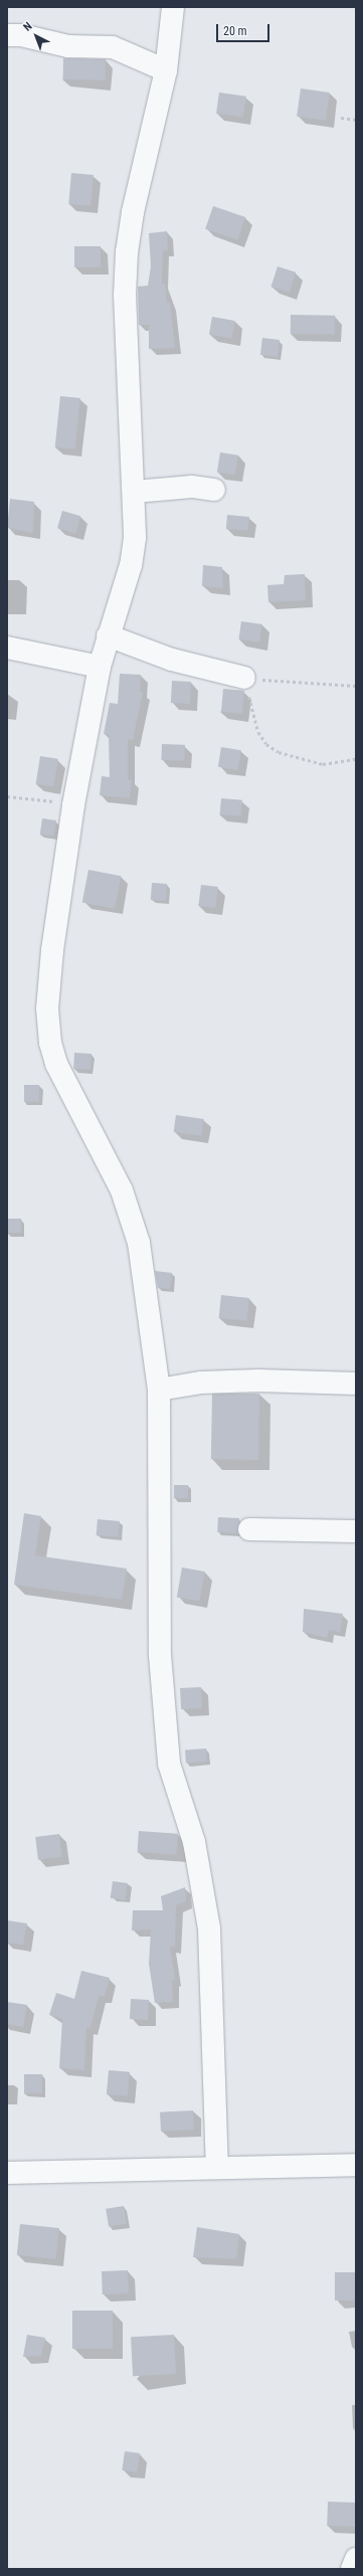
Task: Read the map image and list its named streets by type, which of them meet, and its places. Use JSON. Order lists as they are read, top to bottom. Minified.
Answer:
{"scale_bar":"20 m","north":"top left"}
